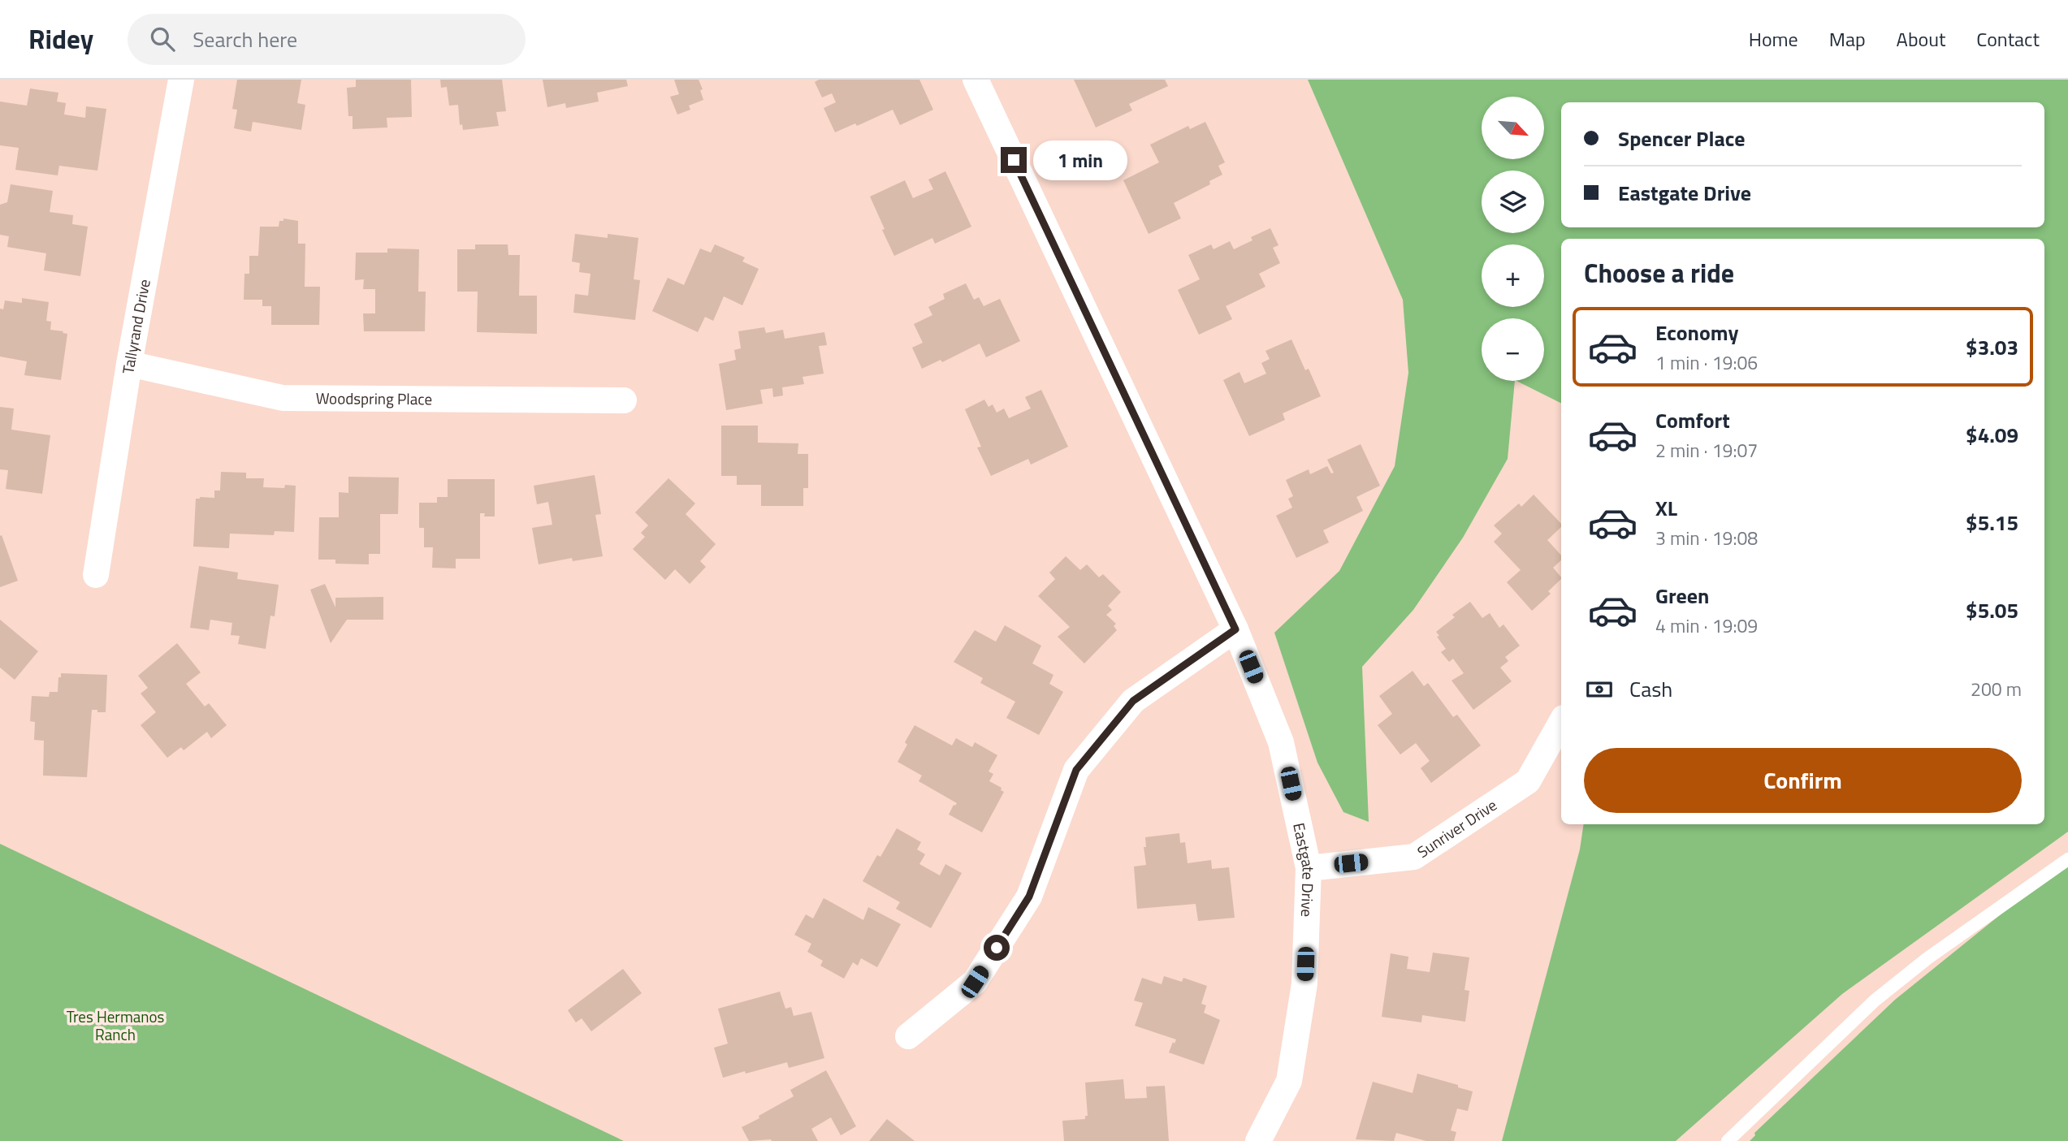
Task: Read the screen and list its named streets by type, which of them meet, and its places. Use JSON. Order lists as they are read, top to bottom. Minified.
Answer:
{"streets":{"street":["Tallyrand Drive","Woodspring Place","Sunriver Drive","Eastgate Drive"]},"crossings":[["Tallyrand Drive","Woodspring Place"],["Sunriver Drive","Eastgate Drive"]],"parks":["Tres Hermanos Ranch"],"north":"bottom right","page":{"header":"Ridey","search":"Search here","nav":["Home","Map","About","Contact"],"map_buttons":["+","−"],"banner":["Spencer Place","Eastgate Drive"],"bubble":"1 min","heading":"Choose a ride","list":[{"name":"Economy","note":"1 min · 19:06","value":"$3.03"},{"name":"Comfort","note":"2 min · 19:07","value":"$4.09"},{"name":"XL","note":"3 min · 19:08","value":"$5.15"},{"name":"Green","note":"4 min · 19:09","value":"$5.05"}],"pay":["Cash","200 m"],"buttons":"Confirm"}}
